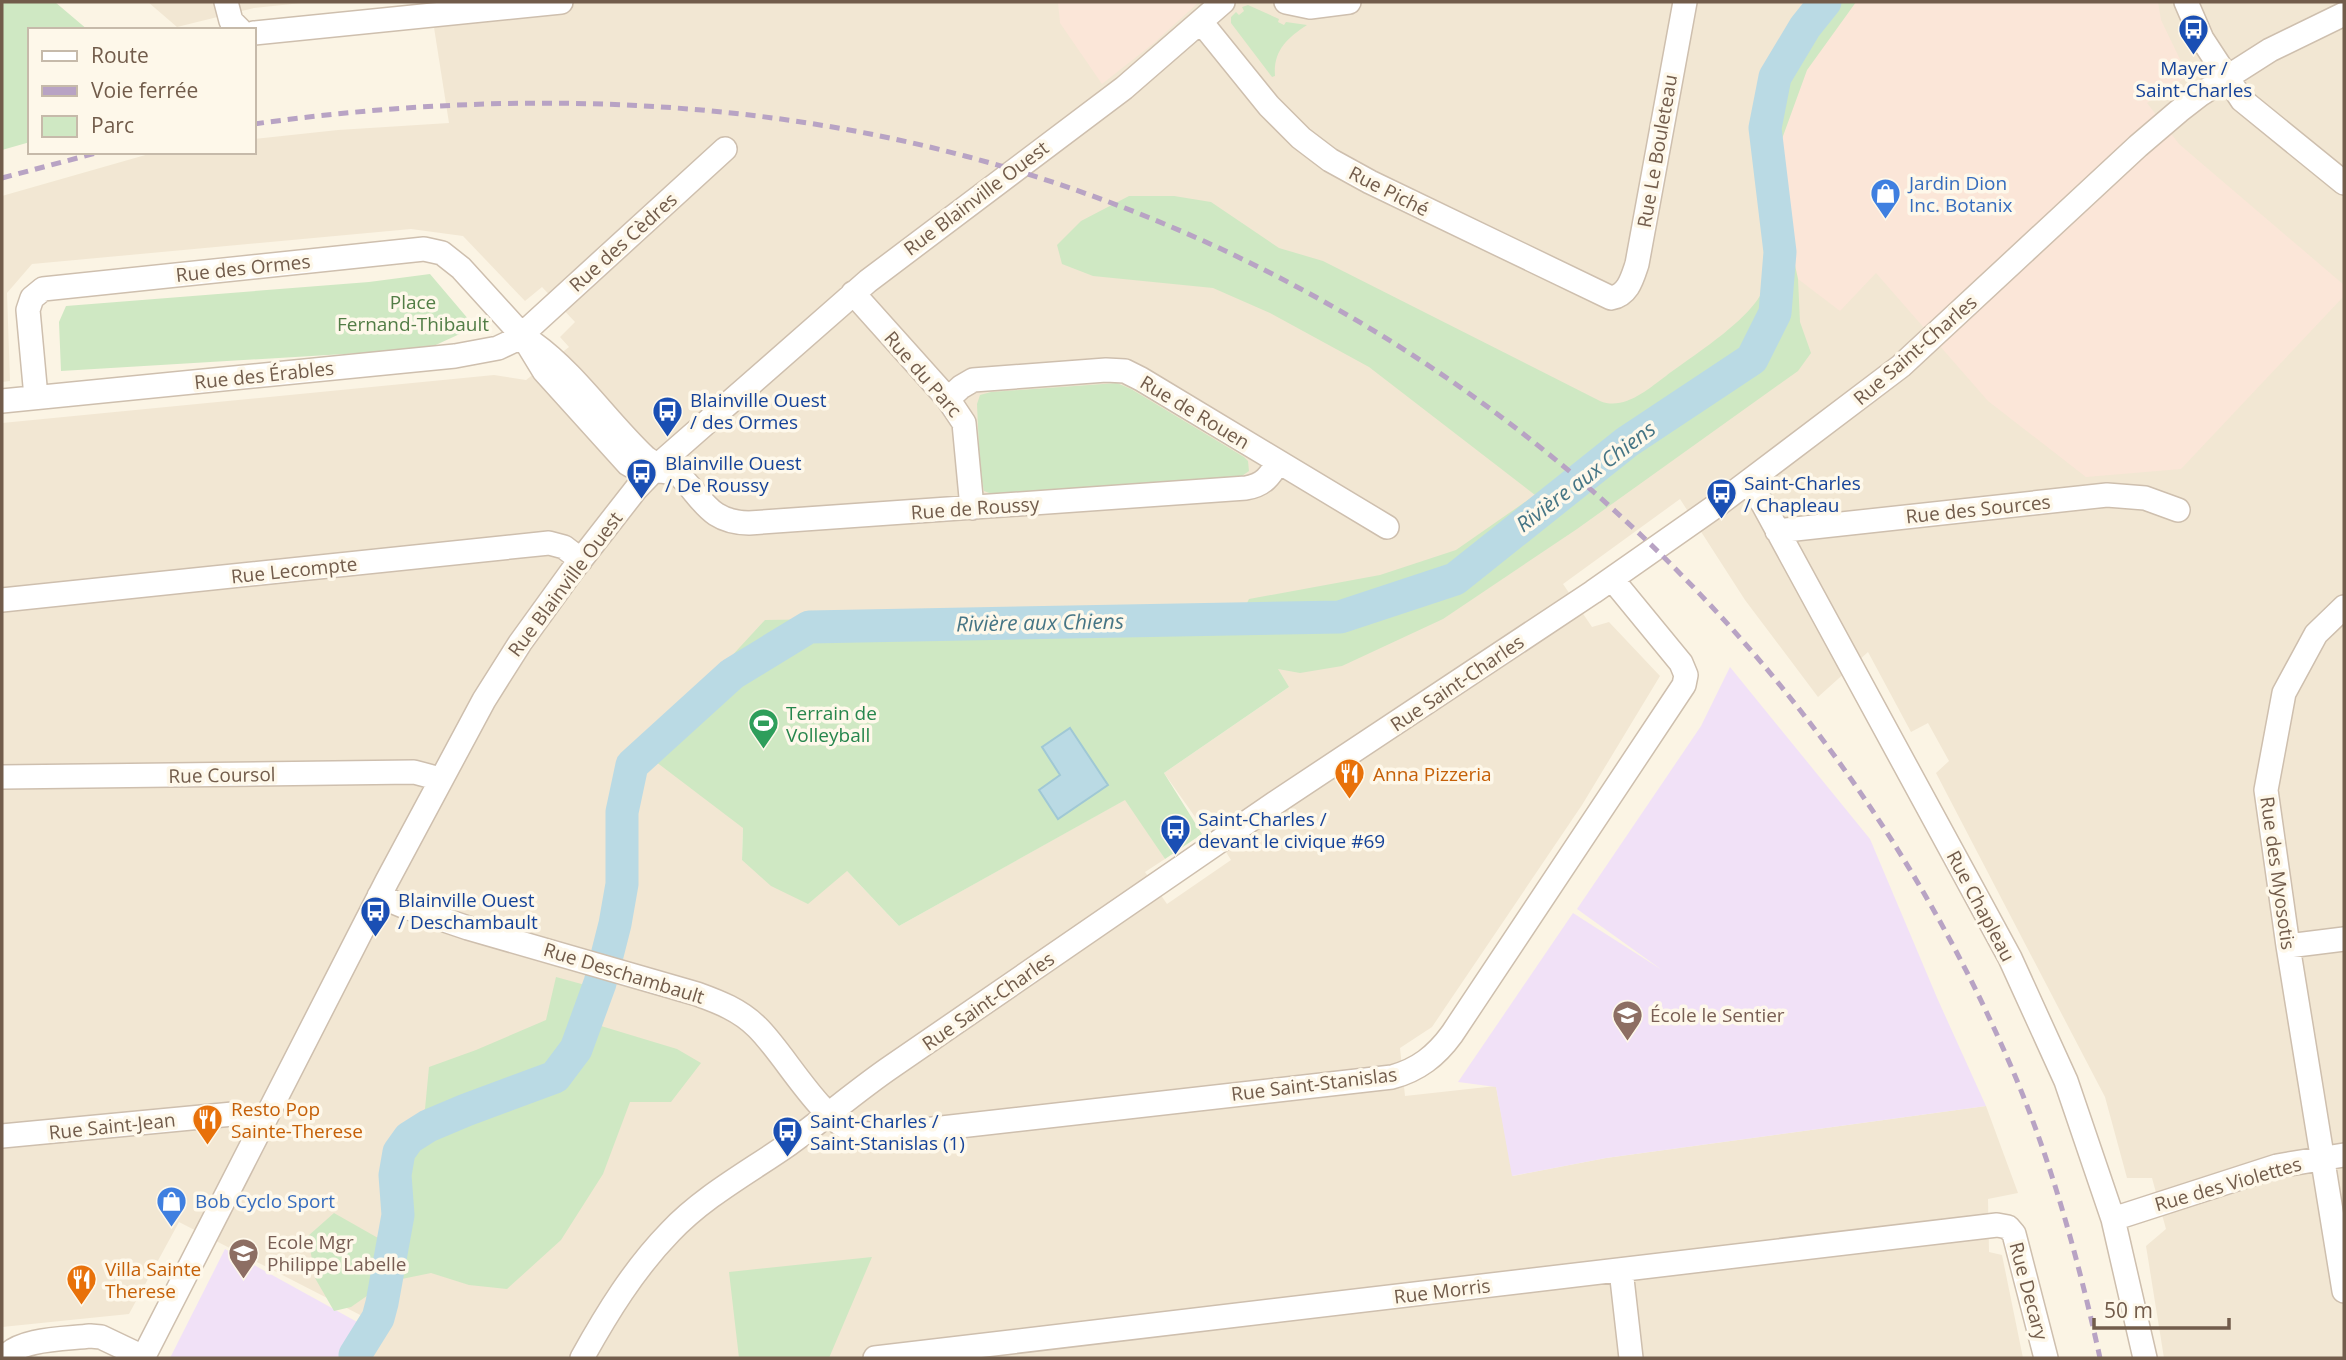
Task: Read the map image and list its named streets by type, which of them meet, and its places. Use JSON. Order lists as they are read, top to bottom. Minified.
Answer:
{"streets":{"street":["Rue Le Bouleteau","Rue Piché","Rue Blainville Ouest","Rue des Cèdres","Rue des Ormes","Rue Saint-Charles","Rue du Parc","Rue des Érables","Rue de Rouen","Rue de Roussy","Rue des Sources","Rue Lecompte","Rue Coursol","Rue des Myosotis","Rue Chapleau","Rue Deschambault","Rue Saint-Stanislas","Rue Saint-Jean","Rue des Violettes","Rue Morris","Rue Decary"]},"crossings":[["Rue Le Bouleteau","Rue Piché"],["Rue Piché","Rue Blainville Ouest"],["Rue Blainville Ouest","Rue des Ormes"],["Rue Blainville Ouest","Rue du Parc"],["Rue Blainville Ouest","Rue de Roussy"],["Rue Blainville Ouest","Rue Lecompte"],["Rue Blainville Ouest","Rue Coursol"],["Rue Blainville Ouest","Rue Deschambault"],["Rue Blainville Ouest","Rue Saint-Jean"],["Rue des Cèdres","Rue des Ormes"],["Rue des Cèdres","Rue des Érables"],["Rue des Ormes","Rue des Érables"],["Rue des Ormes","Rue de Roussy"],["Rue Saint-Charles","Rue Chapleau"],["Rue Saint-Charles","Rue Deschambault"],["Rue Saint-Charles","Rue Saint-Stanislas"],["Rue du Parc","Rue de Rouen"],["Rue du Parc","Rue de Roussy"],["Rue de Rouen","Rue de Roussy"],["Rue des Sources","Rue Chapleau"],["Rue des Myosotis","Rue des Violettes"],["Rue Chapleau","Rue des Violettes"],["Rue Deschambault","Rue Saint-Stanislas"],["Rue Morris","Rue Decary"]],"water":["Rivière aux Chiens"],"parks":["Place Fernand-Thibault"],"places":{"bus stop":["Mayer / Saint-Charles","Blainville Ouest / des Ormes","Blainville Ouest / De Roussy","Saint-Charles / Chapleau","Saint-Charles / devant le civique #69","Blainville Ouest / Deschambault","Saint-Charles / Saint-Stanislas (1)"],"shop":["Jardin Dion Inc. Botanix","Bob Cyclo Sport"],"sports":["Terrain de Volleyball"],"restaurant":["Anna Pizzeria","Resto Pop Sainte-Therese","Villa Sainte Therese"],"school or university":["École le Sentier","Ecole Mgr Philippe Labelle"]},"legend":["Route","Voie ferrée","Parc"],"scale_bar":"50 m"}
